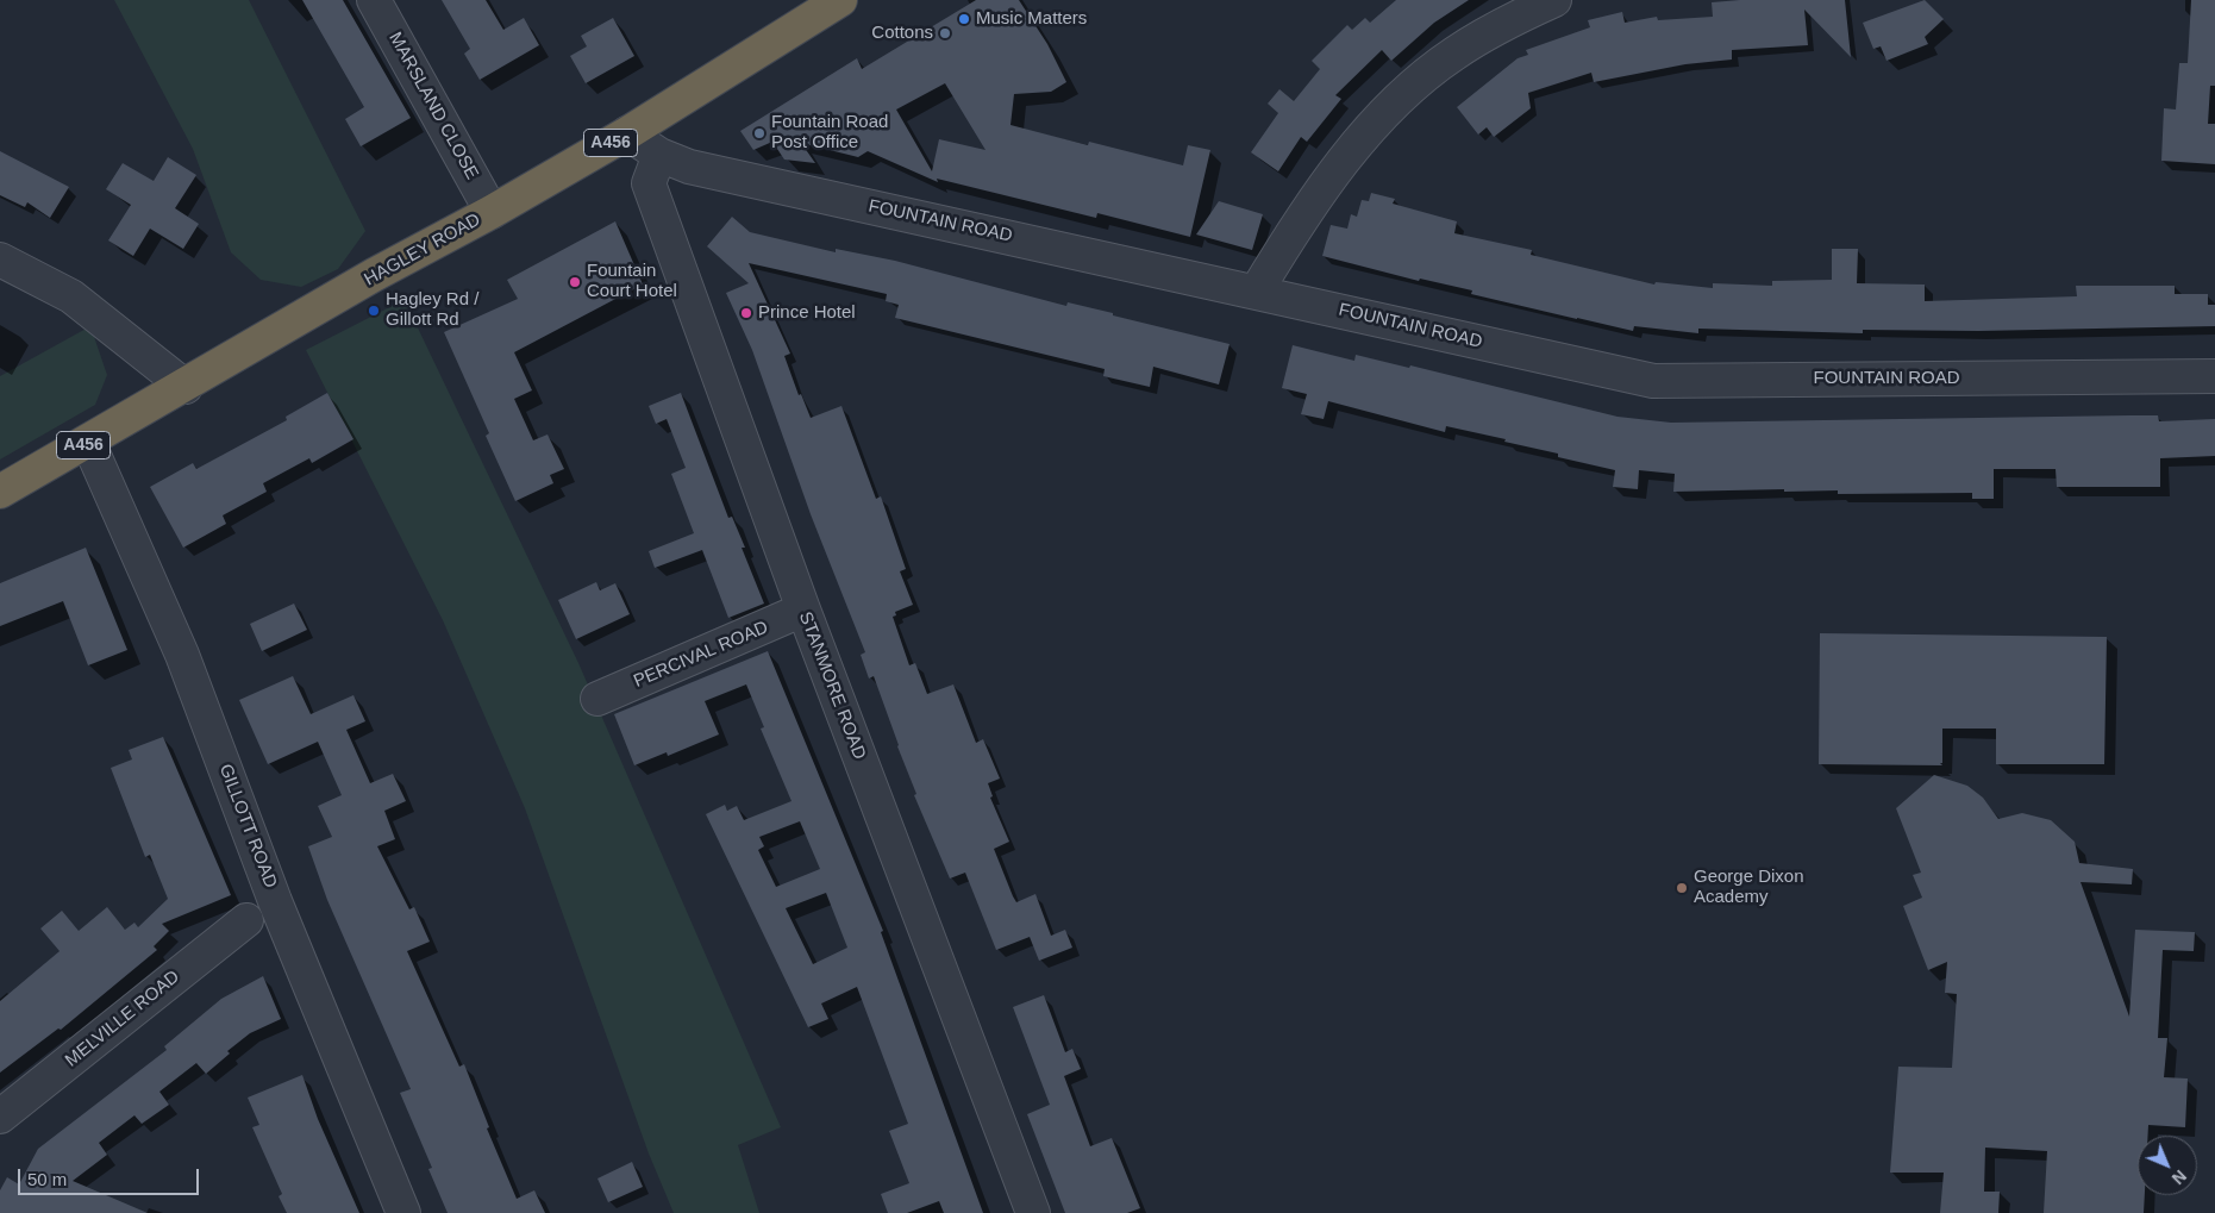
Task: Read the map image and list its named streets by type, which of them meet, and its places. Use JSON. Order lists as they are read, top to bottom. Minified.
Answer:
{"streets":{"highway":["A456","HAGLEY ROAD"],"street":["MARSLAND CLOSE","FOUNTAIN ROAD","PERCIVAL ROAD","STANMORE ROAD","GILLOTT ROAD","MELVILLE ROAD"]},"crossings":[["MARSLAND CLOSE","HAGLEY ROAD"],["FOUNTAIN ROAD","HAGLEY ROAD"],["FOUNTAIN ROAD","STANMORE ROAD"],["HAGLEY ROAD","GILLOTT ROAD"],["PERCIVAL ROAD","STANMORE ROAD"]],"places":["Music Matters","Cottons","Fountain Road Post Office","Fountain Court Hotel","Hagley Rd / Gillott Rd","Prince Hotel","George Dixon Academy"],"scale_bar":"50 m","north":"bottom right"}
